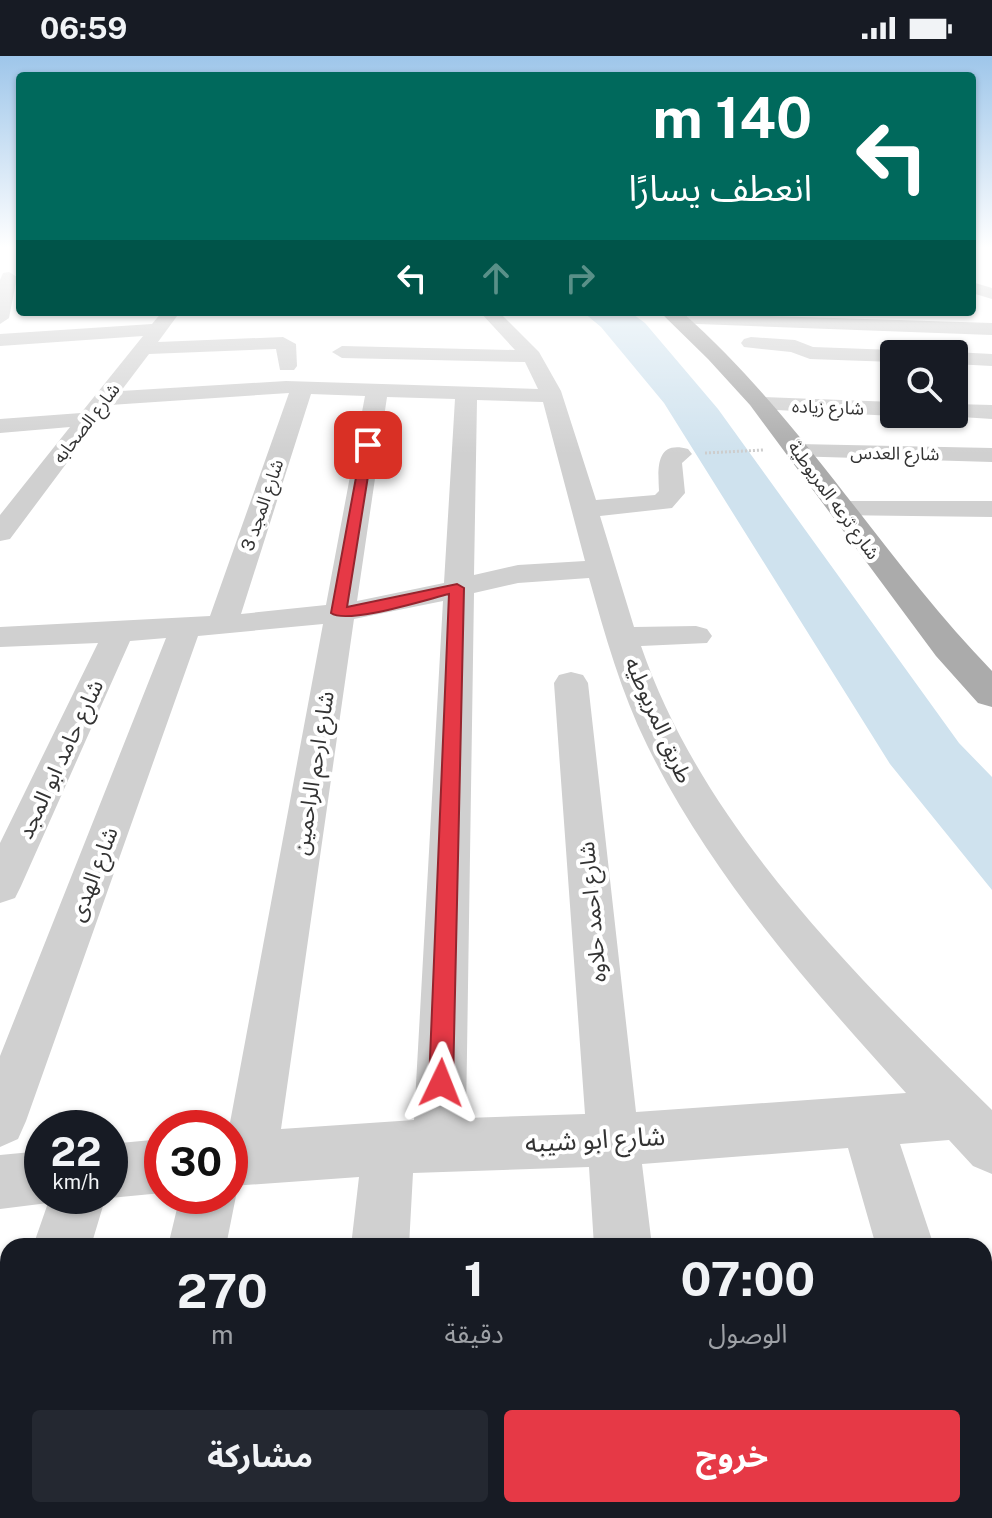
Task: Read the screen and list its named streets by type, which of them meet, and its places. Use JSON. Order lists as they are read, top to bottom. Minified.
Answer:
{"streets":{"main road":["شارع ترعه المريوطية"],"street":["شارع زياده","شارع الصحابه","شارع العدس","شارع المجد 3","طريق المريوطيه","شارع حامد ابو المجد","شارع ارحم الراحمين","شارع الهدى","شارع احمد حلاوه","شارع ابو شيبه"]},"crossings":[["شارع زياده","شارع ترعه المريوطية"],["شارع العدس","شارع ترعه المريوطية"],["شارع المجد 3","شارع الهدى"],["طريق المريوطيه","شارع ابو شيبه"],["شارع احمد حلاوه","شارع ابو شيبه"]],"page":{"status":"06:59","turn":["140 m","انعطف يسارًا"],"speed":"22 km/h","limit":"30","eta":["07:00","الوصول","1","دقيقة","270","m"],"buttons":["خروج","مشاركة"]}}
